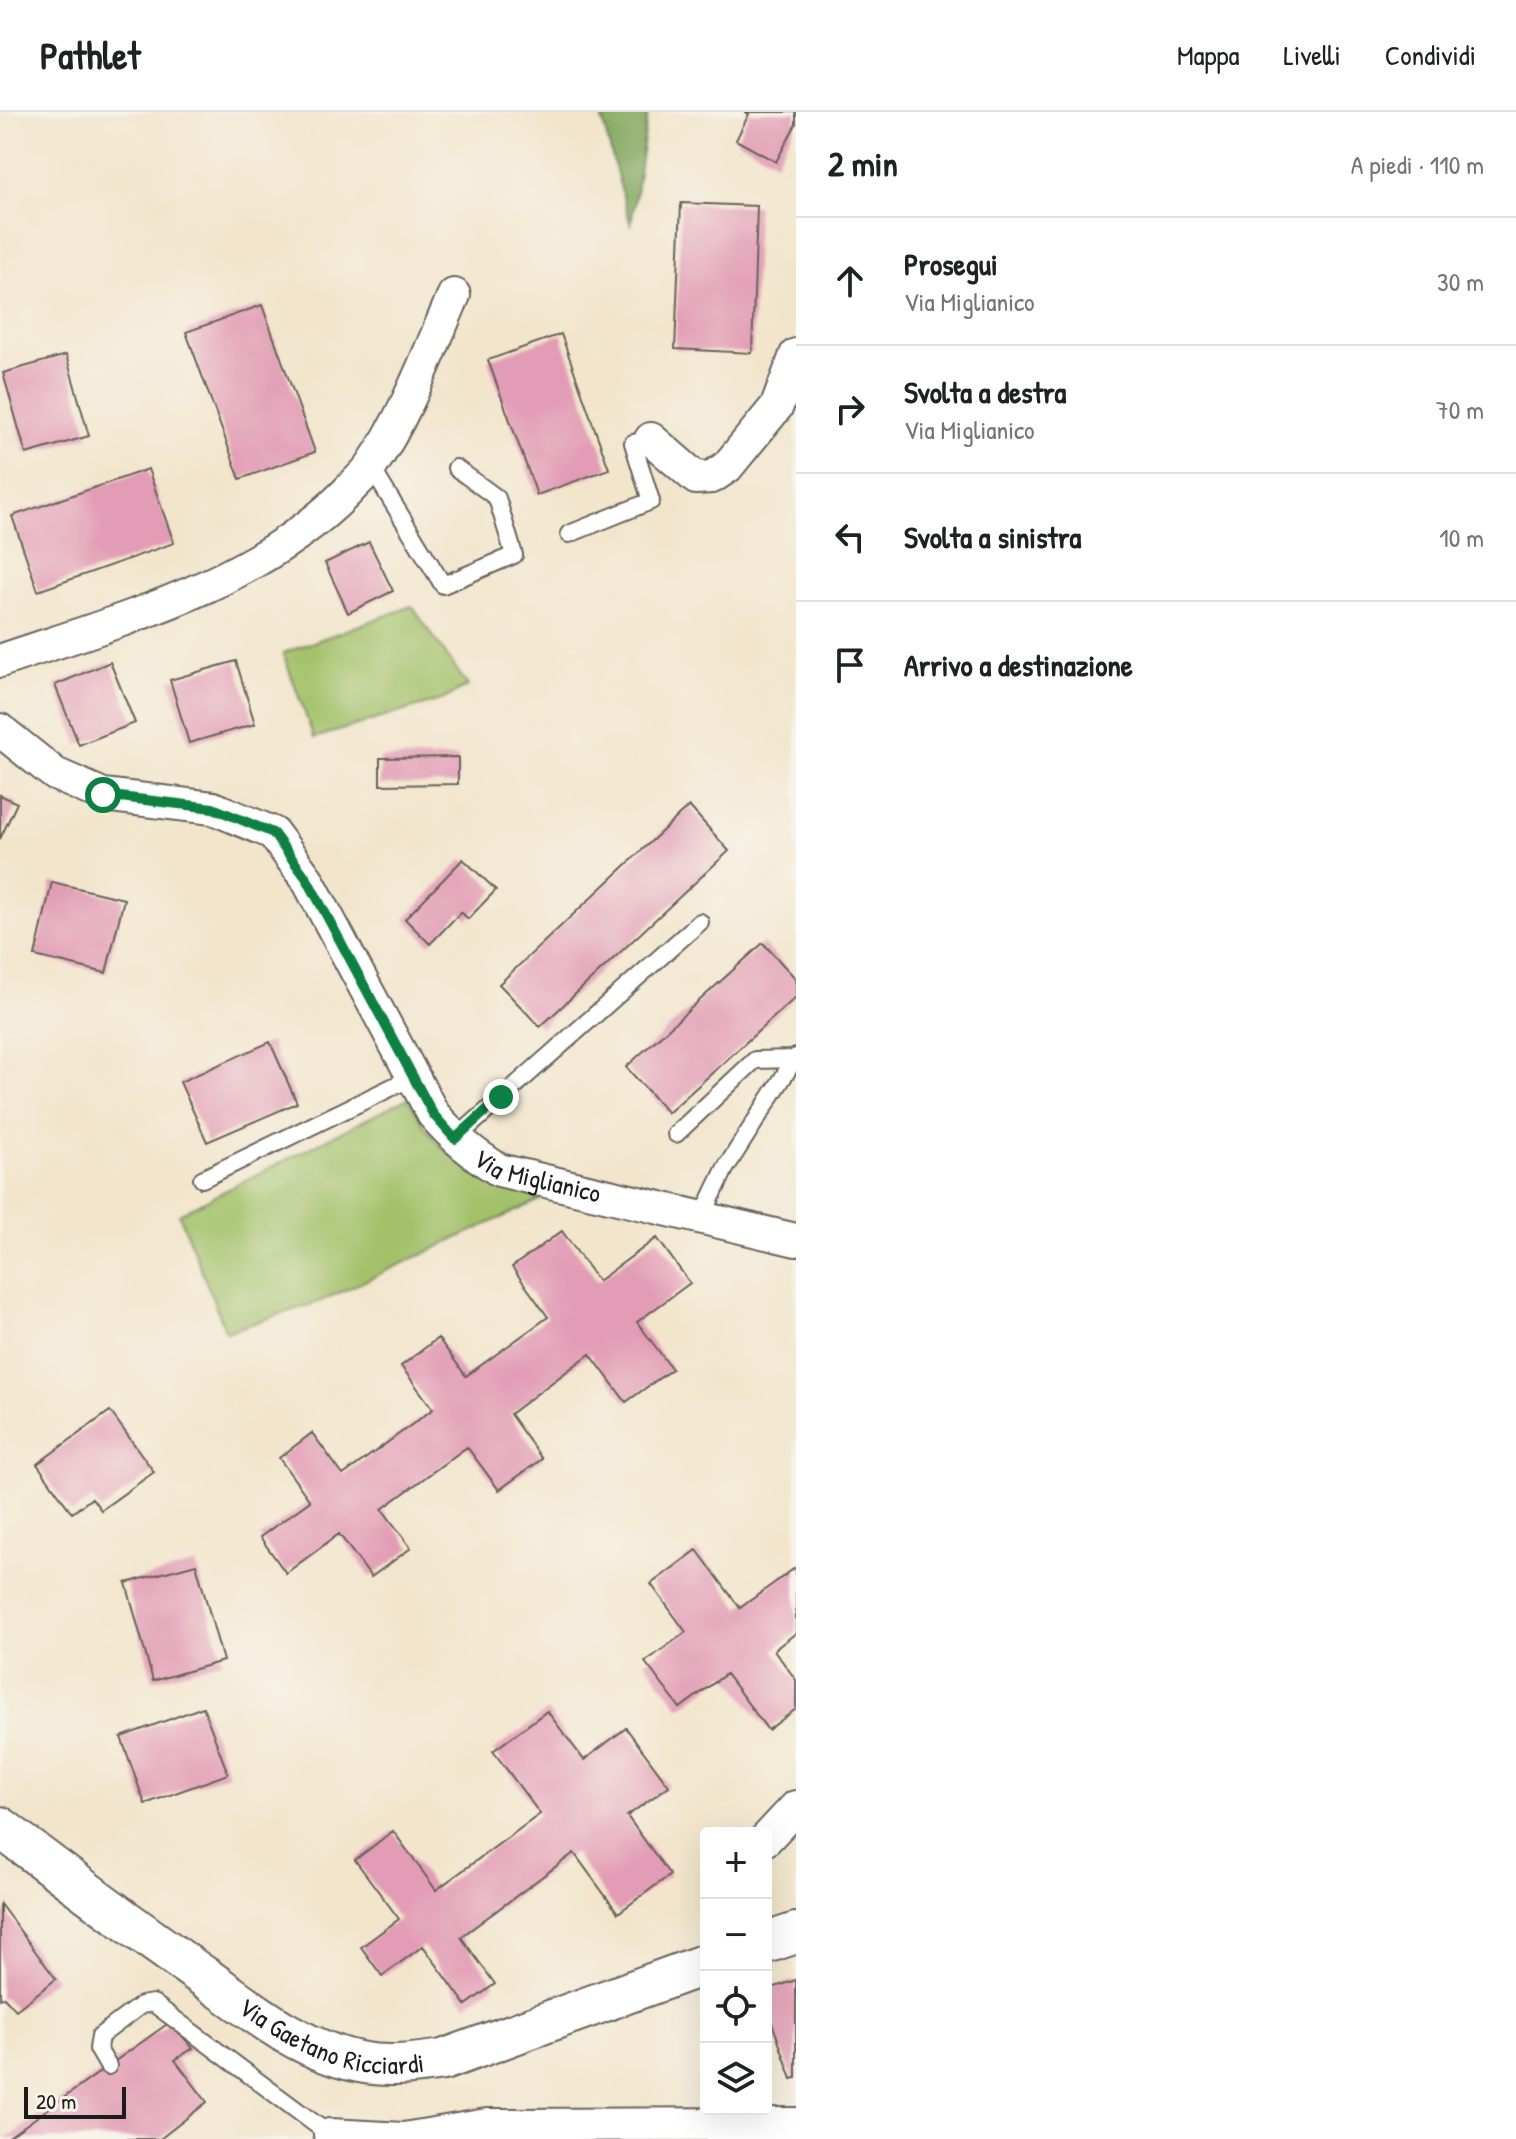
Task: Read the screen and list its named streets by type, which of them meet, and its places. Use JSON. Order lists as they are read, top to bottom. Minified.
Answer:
{"streets":{"street":["Via Miglianico","Via Gaetano Ricciardi"]},"scale_bar":"20 m","page":{"header":"Pathlet","nav":["Mappa","Livelli","Condividi"],"heading":["2 min","A piedi · 110 m"],"list":[["Prosegui","Via Miglianico","30 m"],["Svolta a destra","Via Miglianico","70 m"],["Svolta a sinistra","10 m"],"Arrivo a destinazione"],"map_buttons":["+","−"],"scale":"20 m"}}
